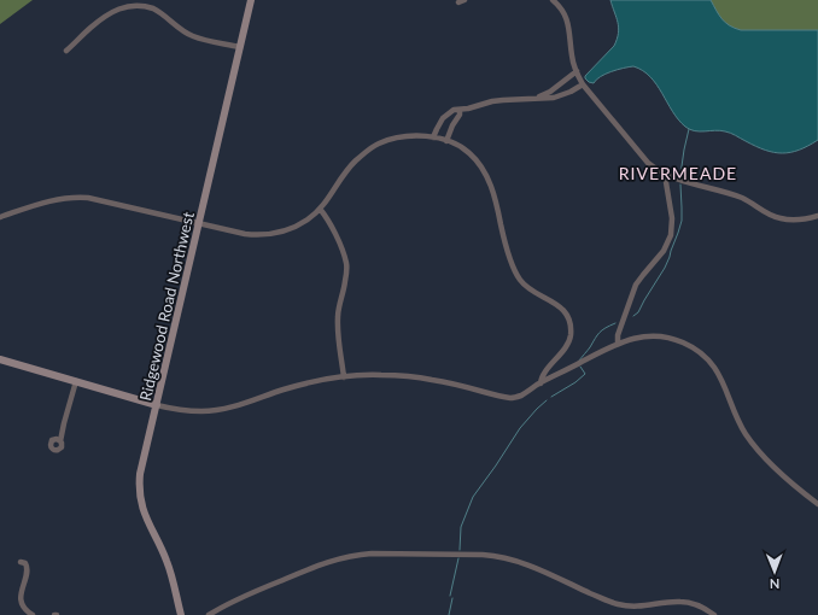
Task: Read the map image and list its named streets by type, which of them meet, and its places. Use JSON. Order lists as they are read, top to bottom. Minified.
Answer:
{"streets":{"street":["Ridgewood Road Northwest"]},"districts":["RIVERMEADE"],"north":"bottom"}
